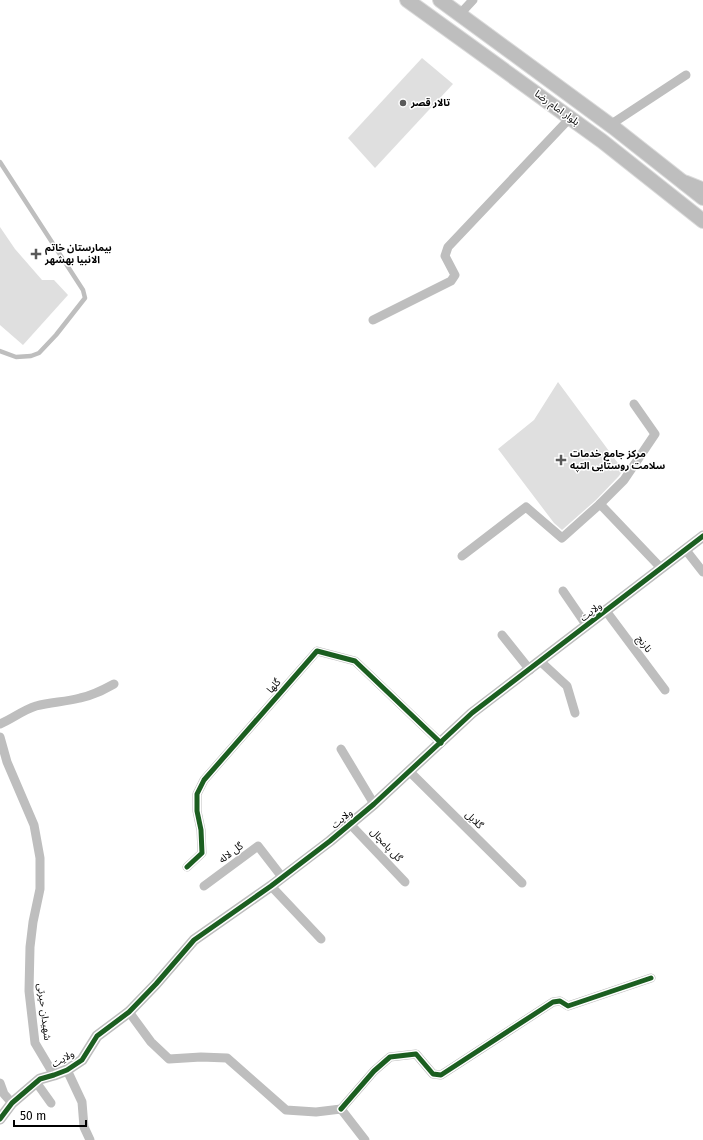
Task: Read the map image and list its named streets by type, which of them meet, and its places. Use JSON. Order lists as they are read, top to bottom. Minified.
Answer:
{"streets":{"main road":["بلوار امام رضا"],"street":["ولایت","نارنج","گلها","گلایل","گل پامچال","گل لاله","شهیدان حیرتی"]},"crossings":[["ولایت","نارنج"],["ولایت","گلها"],["ولایت","گلایل"],["ولایت","گل پامچال"],["ولایت","گل لاله"],["ولایت","شهیدان حیرتی"]],"places":{"other":["تالار قصر"],"health":["بیمارستان خاتم الانبیا بهشهر","مرکز جامع خدمات سلامت روستایی التپه"]},"scale_bar":"50 m"}
